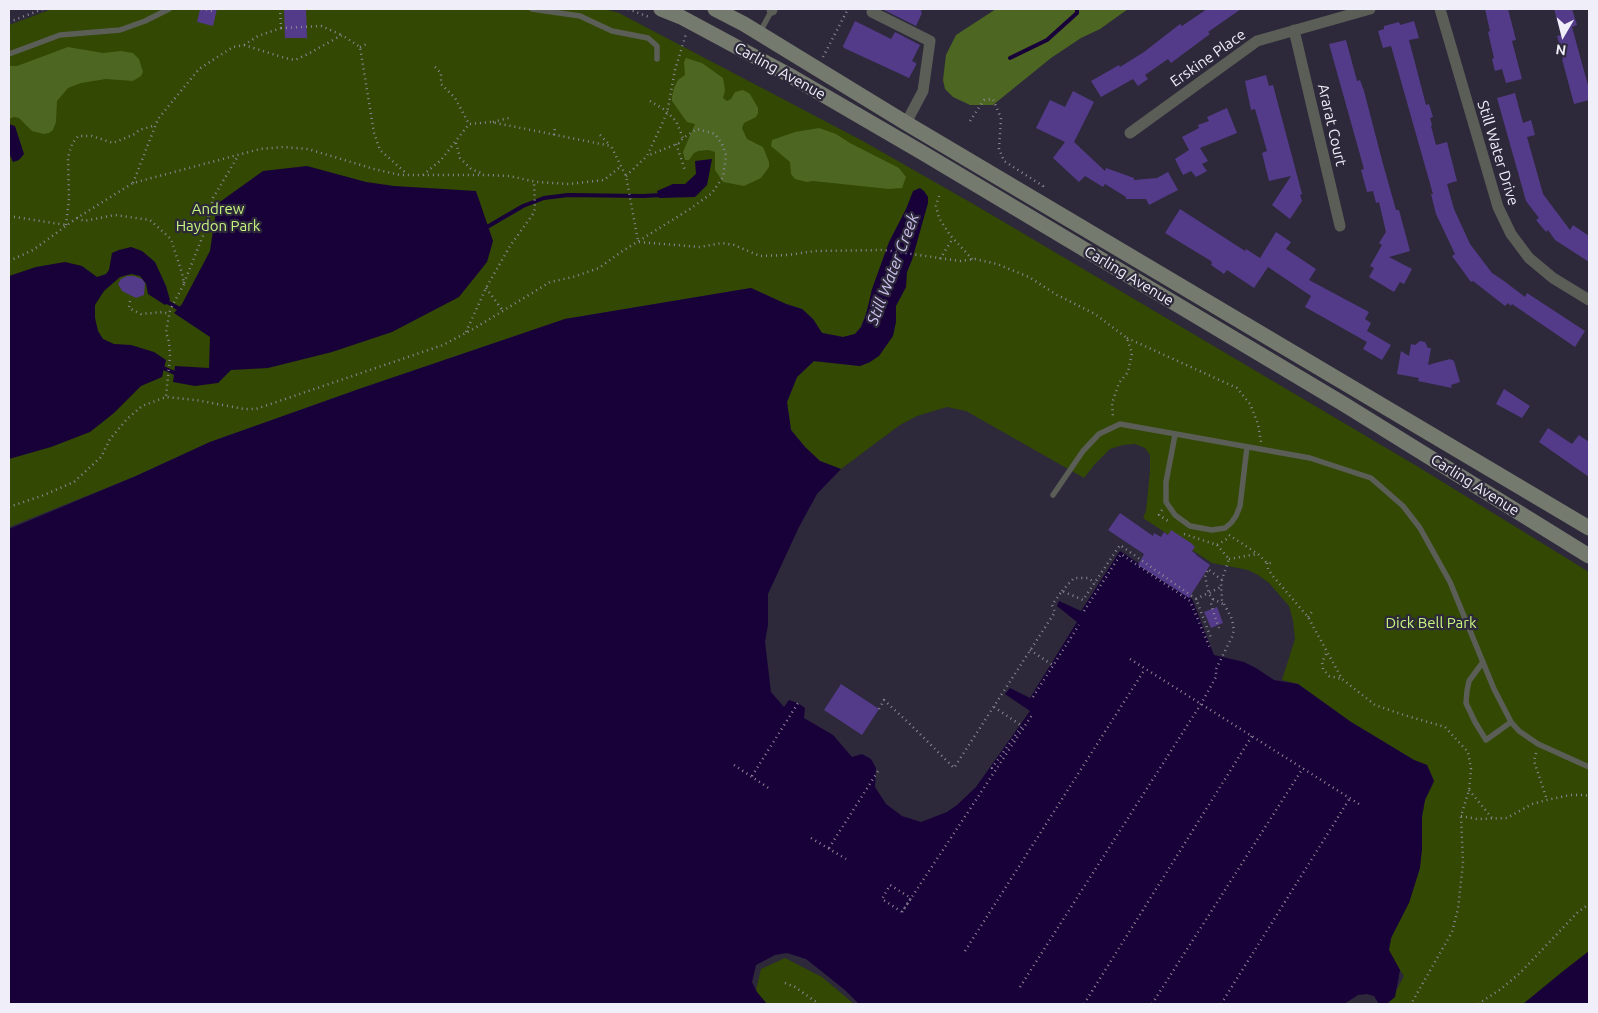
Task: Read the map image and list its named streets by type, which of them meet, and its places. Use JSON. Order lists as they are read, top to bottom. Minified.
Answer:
{"streets":{"main road":["Carling Avenue"],"street":["Erskine Place","Ararat Court","Still Water Drive"]},"crossings":[["Erskine Place","Ararat Court"]],"water":["Still Water Creek"],"parks":["Andrew Haydon Park","Dick Bell Park"],"north":"bottom"}
